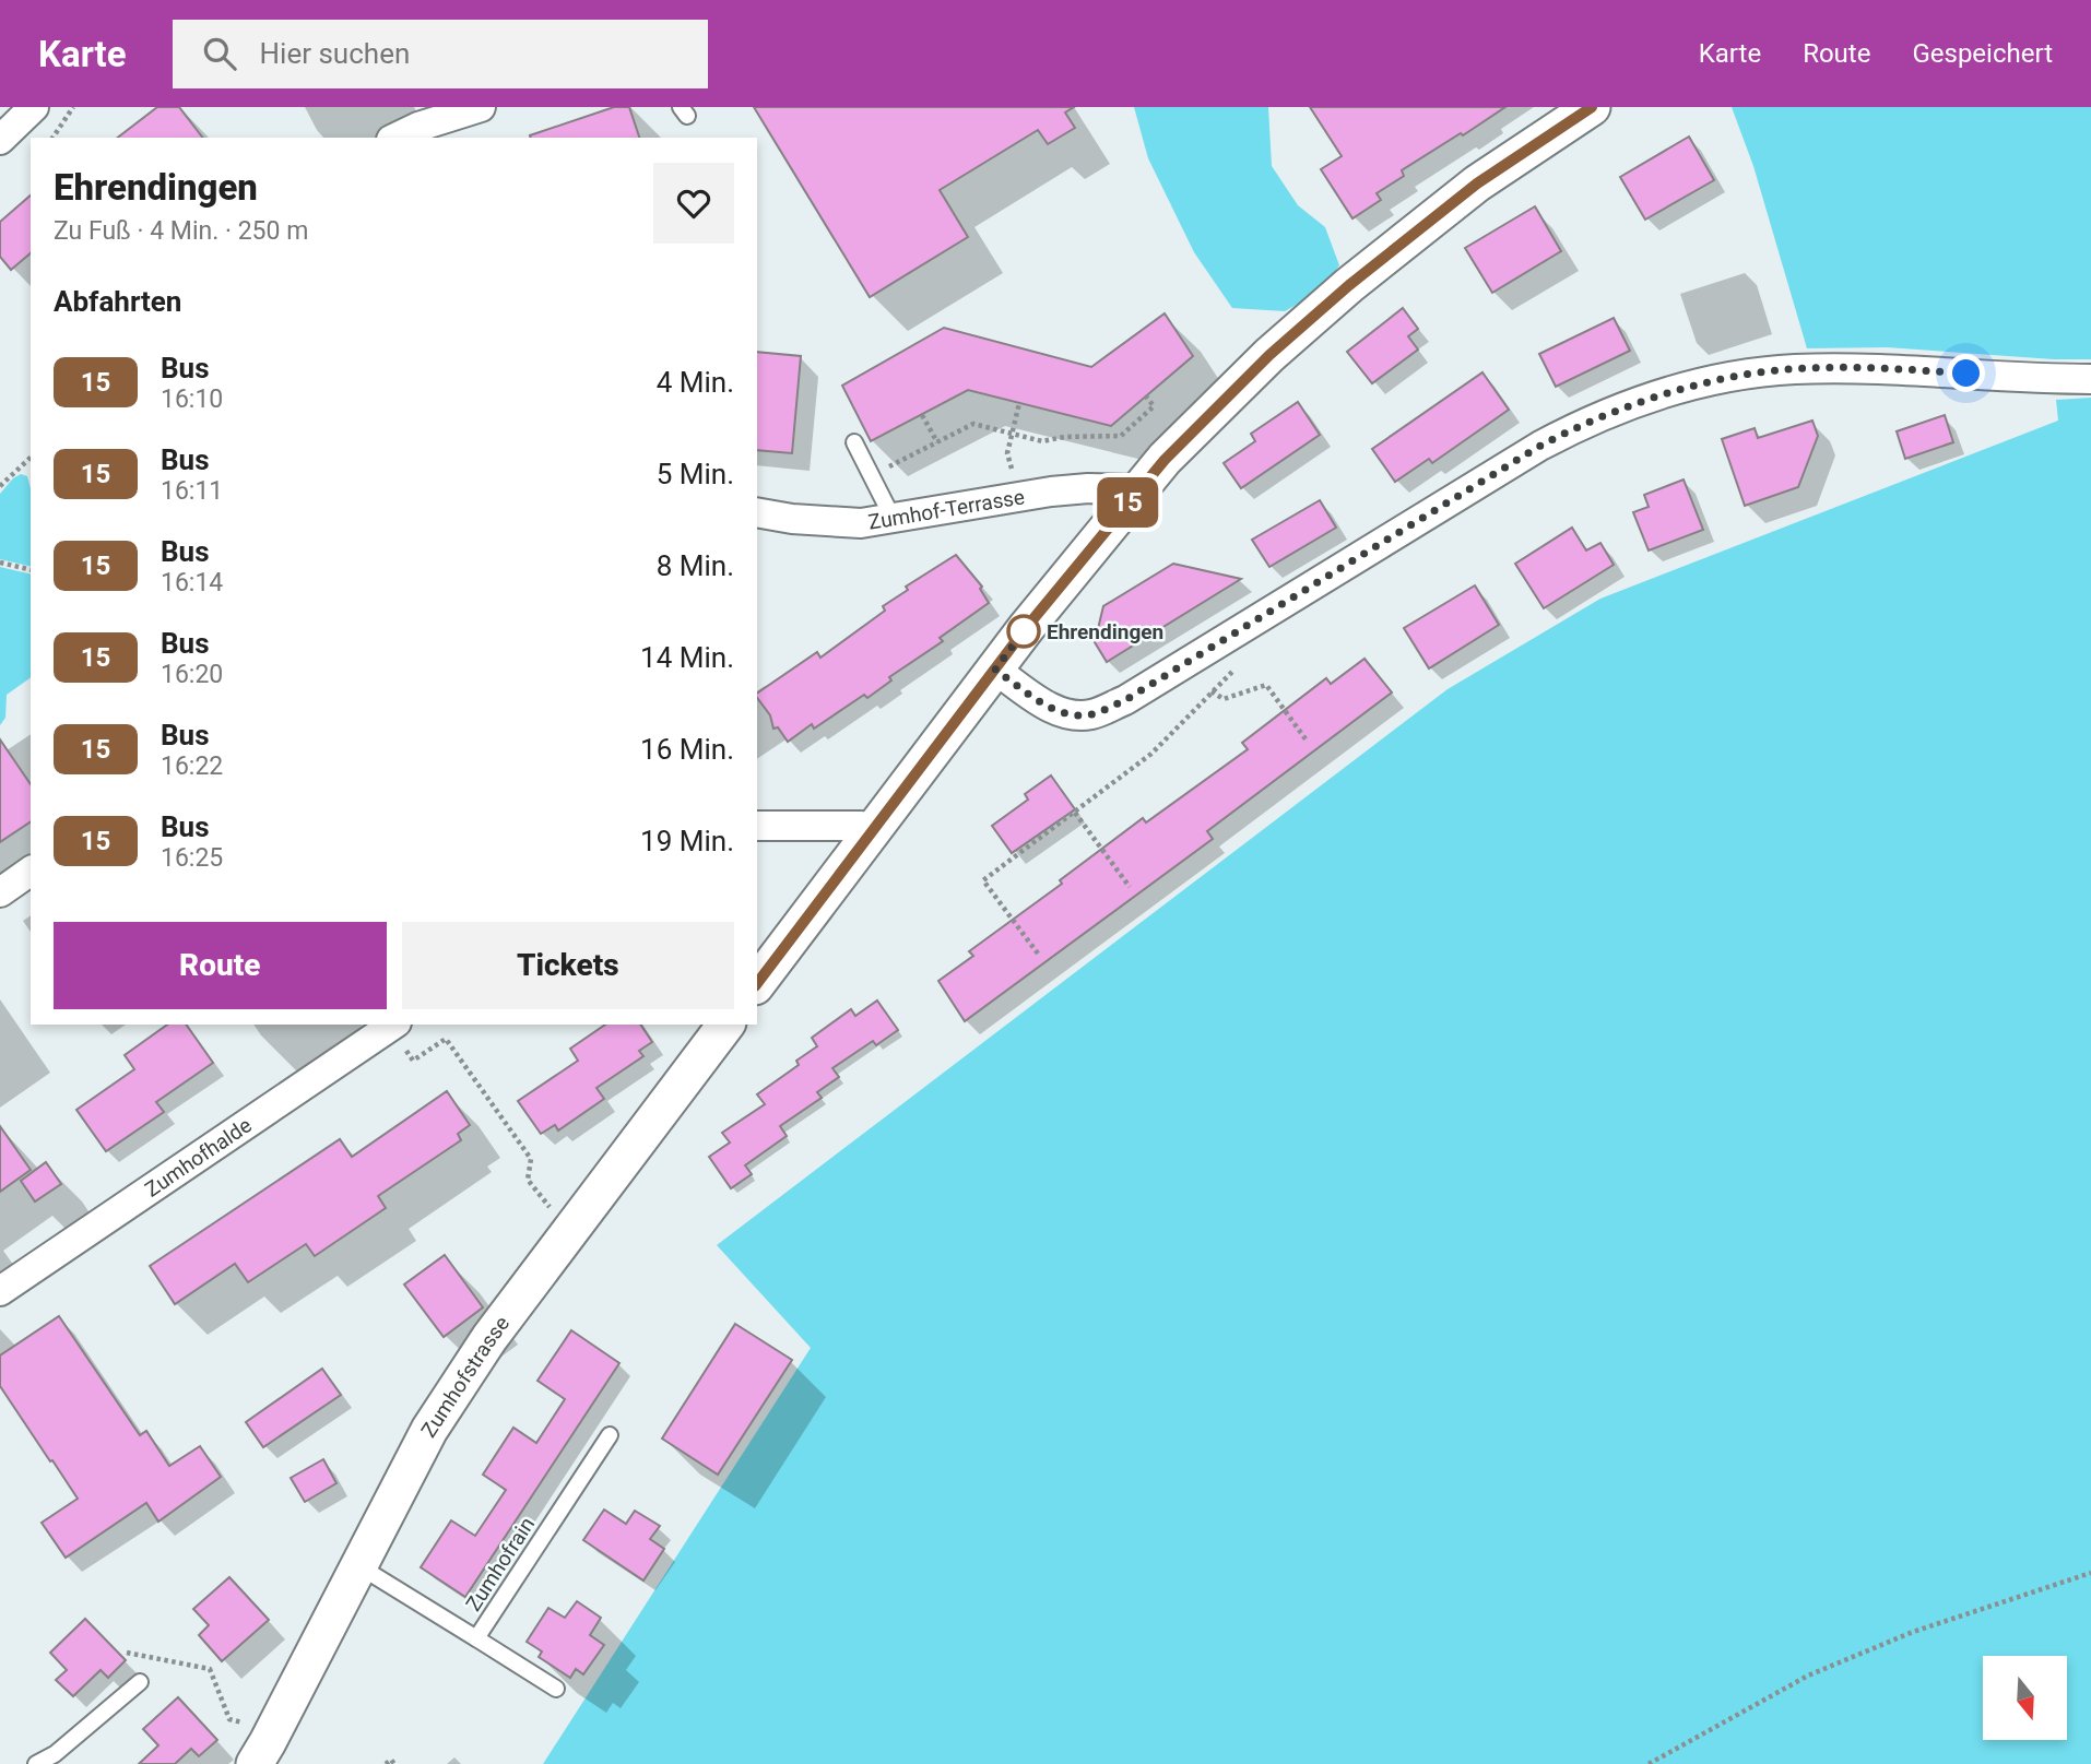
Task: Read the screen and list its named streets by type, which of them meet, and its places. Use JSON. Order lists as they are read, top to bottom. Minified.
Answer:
{"streets":{"street":["Zumhof-Terrasse","Zumhofhalde","Zumhofstrasse"],"lane":["Zumhofrain"]},"crossings":[["Zumhofstrasse","Zumhofrain"]],"places":["Ehrendingen"],"lines":["bus line 15"],"north":"bottom","page":{"header":"Karte","search":"Hier suchen","nav":["Karte","Route","Gespeichert"],"on_map":"15","heading":[["Ehrendingen","Zu Fuß · 4 Min. · 250 m"],"Abfahrten"],"list":[{"mark":"15","name":"Bus","note":"16:10","value":"4 Min."},{"mark":"15","name":"Bus","note":"16:11","value":"5 Min."},{"mark":"15","name":"Bus","note":"16:14","value":"8 Min."},{"mark":"15","name":"Bus","note":"16:20","value":"14 Min."},{"mark":"15","name":"Bus","note":"16:22","value":"16 Min."},{"mark":"15","name":"Bus","note":"16:25","value":"19 Min."}],"buttons":["Route","Tickets"]}}
